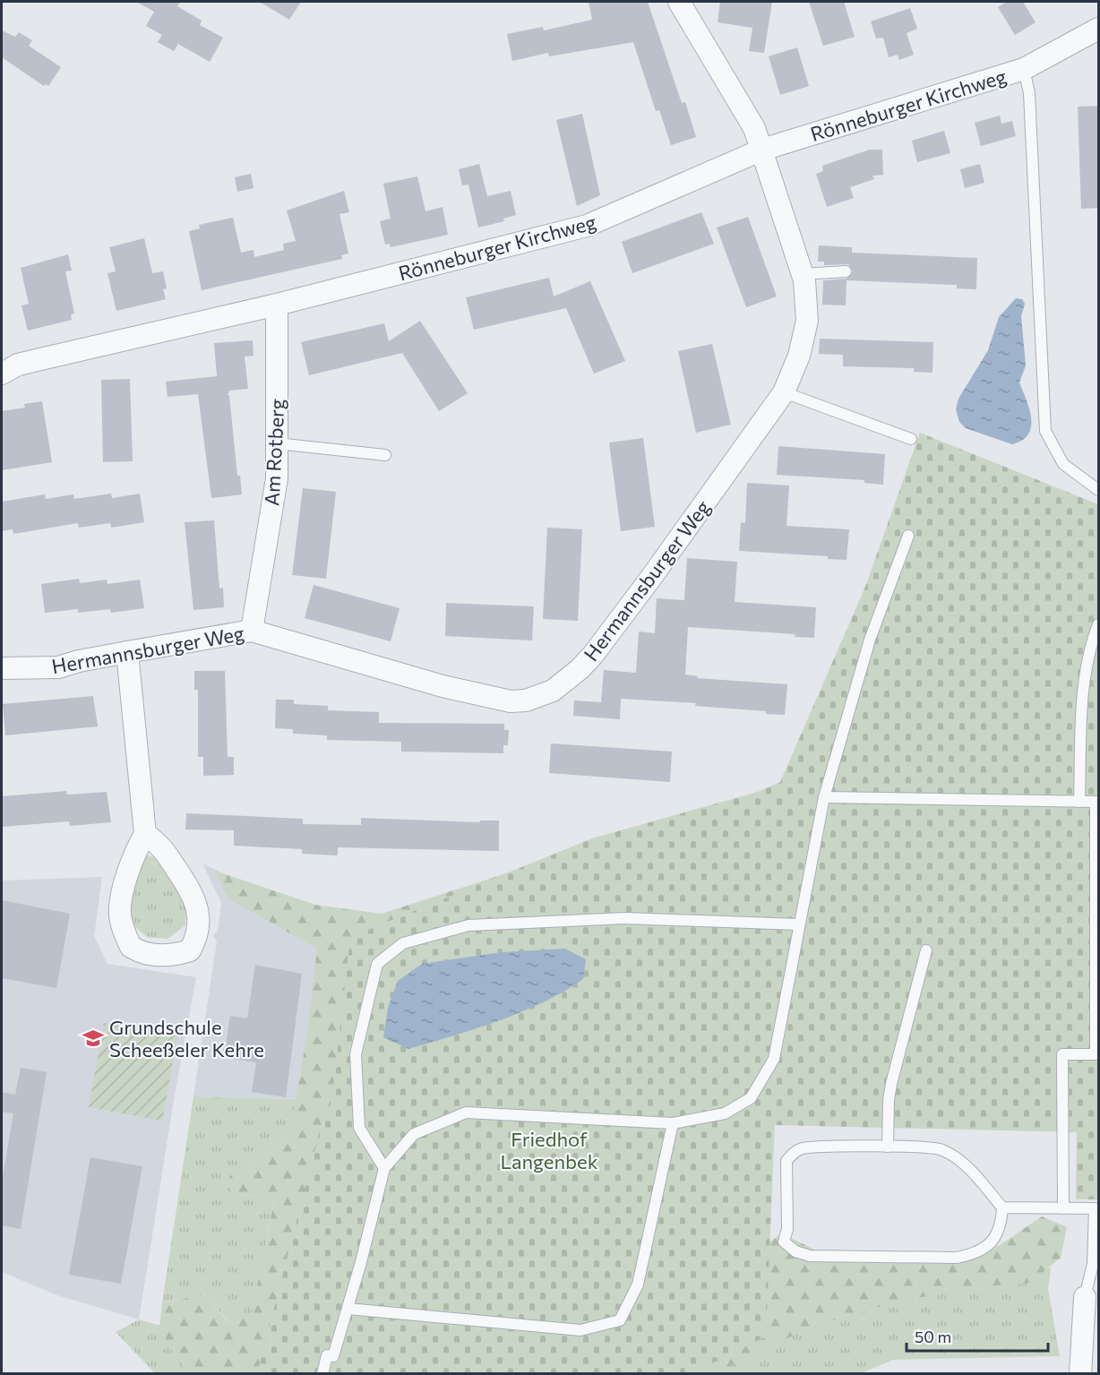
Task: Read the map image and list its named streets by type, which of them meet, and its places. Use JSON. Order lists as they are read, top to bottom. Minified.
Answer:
{"streets":{"street":["Rönneburger Kirchweg","Am Rotberg","Hermannsburger Weg"]},"crossings":[["Rönneburger Kirchweg","Am Rotberg"],["Rönneburger Kirchweg","Hermannsburger Weg"],["Am Rotberg","Hermannsburger Weg"]],"parks":["Friedhof Langenbek"],"places":{"school or university":["Grundschule Scheeßeler Kehre"]},"scale_bar":"50 m"}
